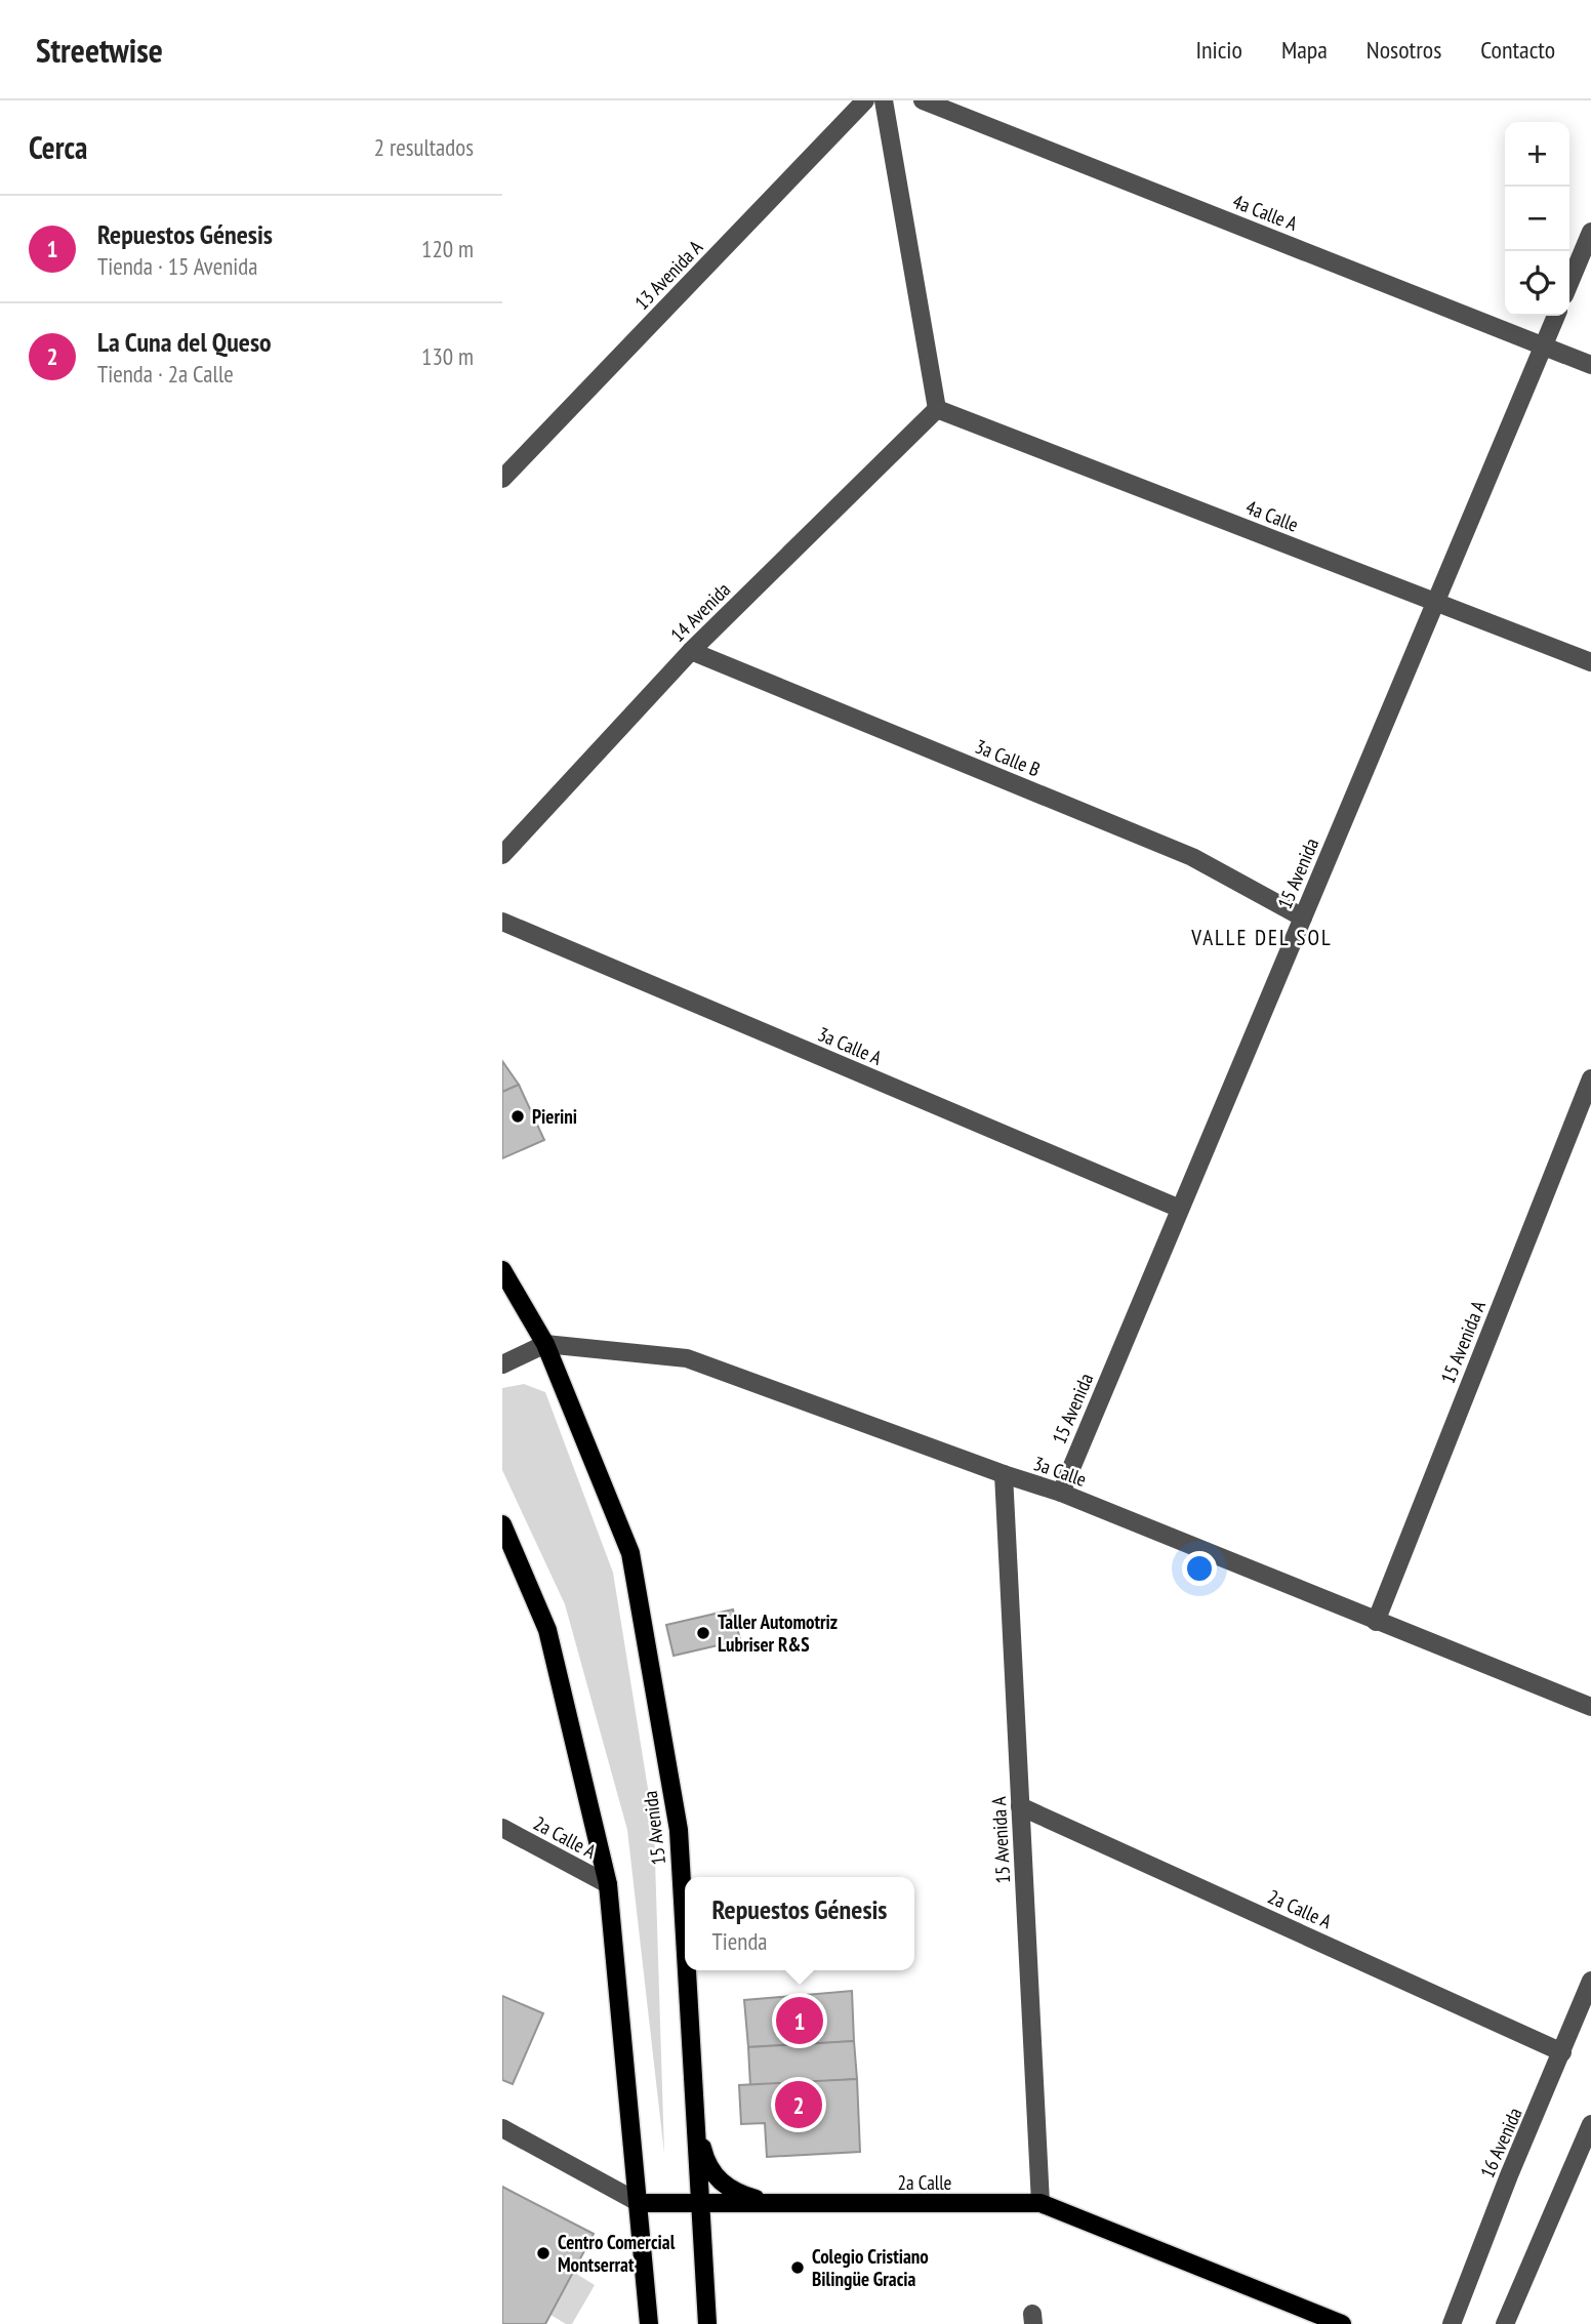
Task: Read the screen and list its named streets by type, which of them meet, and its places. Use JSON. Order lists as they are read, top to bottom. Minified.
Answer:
{"streets":{"main road":["15 Avenida","2a Calle"],"street":["4a Calle A","13 Avenida A","4a Calle","14 Avenida","3a Calle B","3a Calle A","15 Avenida A","3a Calle","2a Calle A","16 Avenida"]},"crossings":[["4a Calle A","15 Avenida"],["4a Calle","14 Avenida"],["4a Calle","15 Avenida"],["14 Avenida","3a Calle B"],["3a Calle B","15 Avenida"],["15 Avenida","3a Calle A"],["15 Avenida","3a Calle"],["15 Avenida","2a Calle"],["15 Avenida A","3a Calle"],["15 Avenida A","2a Calle A"],["15 Avenida A","2a Calle"],["2a Calle A","16 Avenida"]],"districts":["VALLE DEL SOL"],"places":["Pierini","Taller Automotriz Lubriser R&S","Centro Comercial Montserrat","Colegio Cristiano Bilingüe Gracia"],"page":{"header":"Streetwise","nav":["Inicio","Mapa","Nosotros","Contacto"],"heading":["Cerca","2 resultados"],"map_buttons":["+","−"],"list":[{"mark":"1","name":"Repuestos Génesis","note":"Tienda · 15 Avenida","value":"120 m"},{"mark":"2","name":"La Cuna del Queso","note":"Tienda · 2a Calle","value":"130 m"}],"popup":["Repuestos Génesis","Tienda"],"pins":["1","2"]}}
